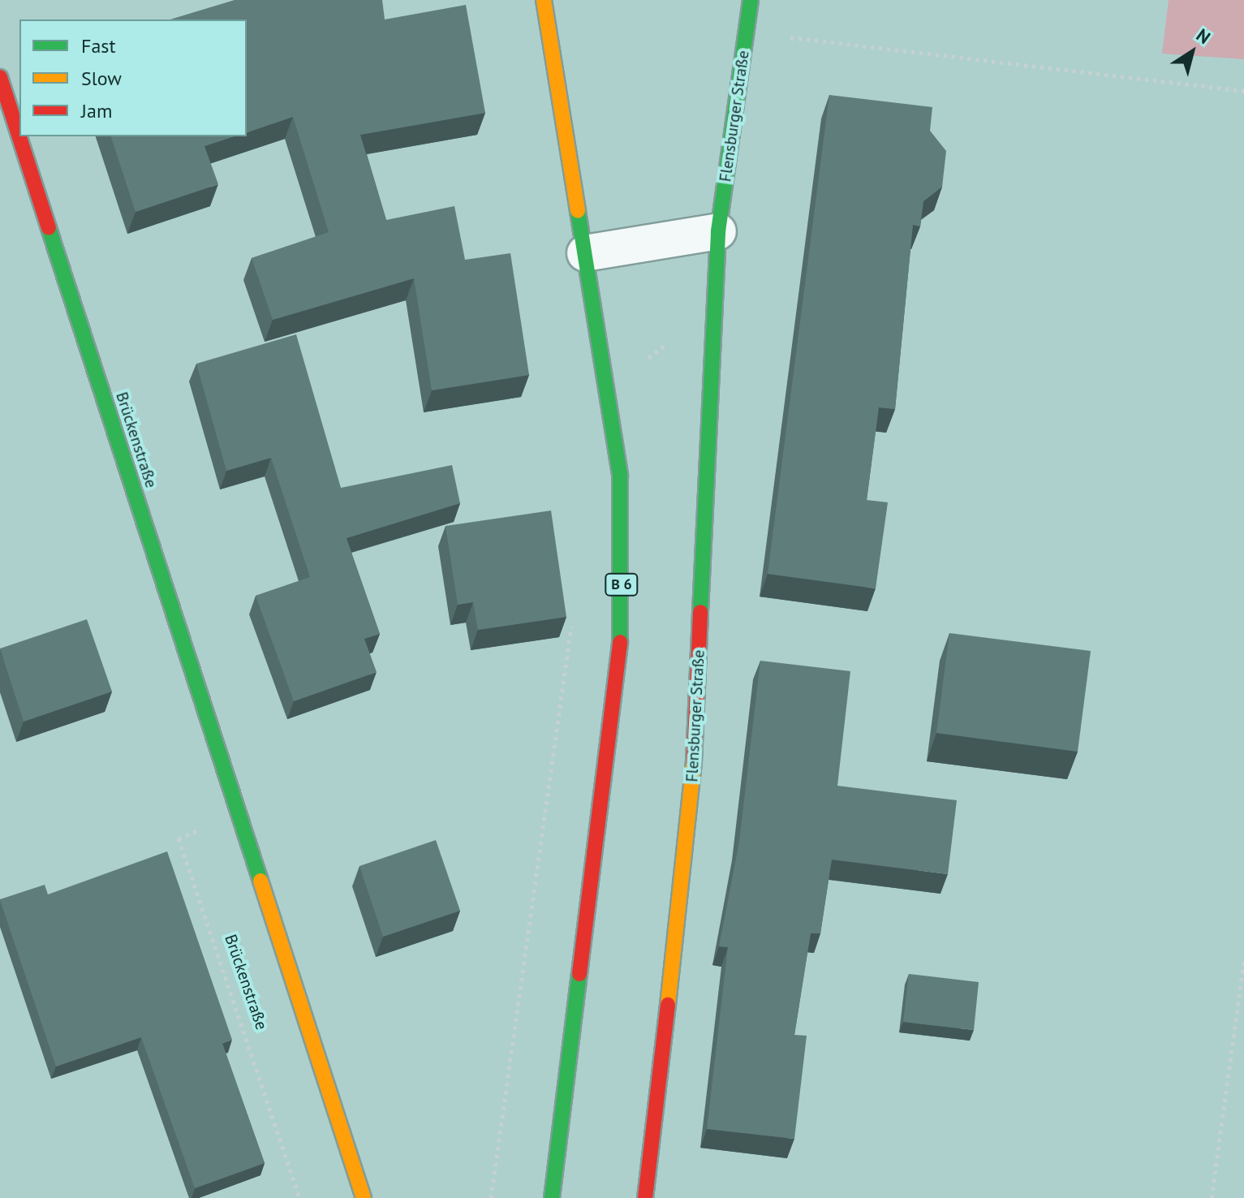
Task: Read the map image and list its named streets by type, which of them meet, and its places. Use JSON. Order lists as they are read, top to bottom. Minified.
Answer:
{"streets":{"street":["Flensburger Straße","Brückenstraße","B 6"]},"legend":["Fast","Slow","Jam"],"north":"top right"}
